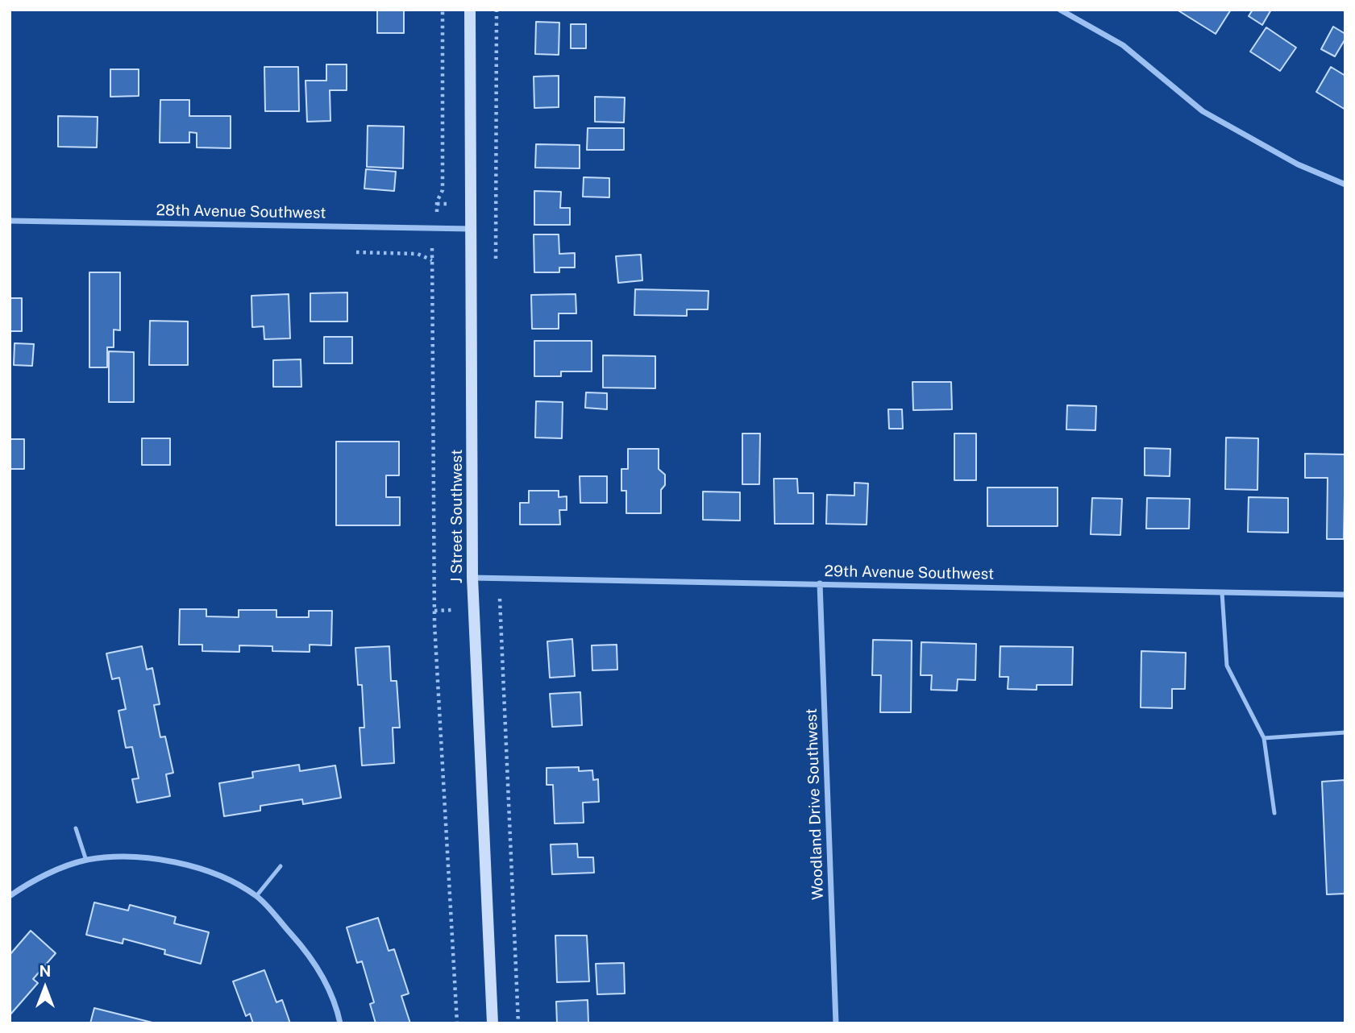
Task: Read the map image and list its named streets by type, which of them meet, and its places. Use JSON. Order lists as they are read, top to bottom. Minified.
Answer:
{"streets":{"street":["28th Avenue Southwest","J Street Southwest","29th Avenue Southwest","Woodland Drive Southwest"]},"crossings":[["28th Avenue Southwest","J Street Southwest"],["J Street Southwest","29th Avenue Southwest"],["29th Avenue Southwest","Woodland Drive Southwest"]],"north":"top"}
